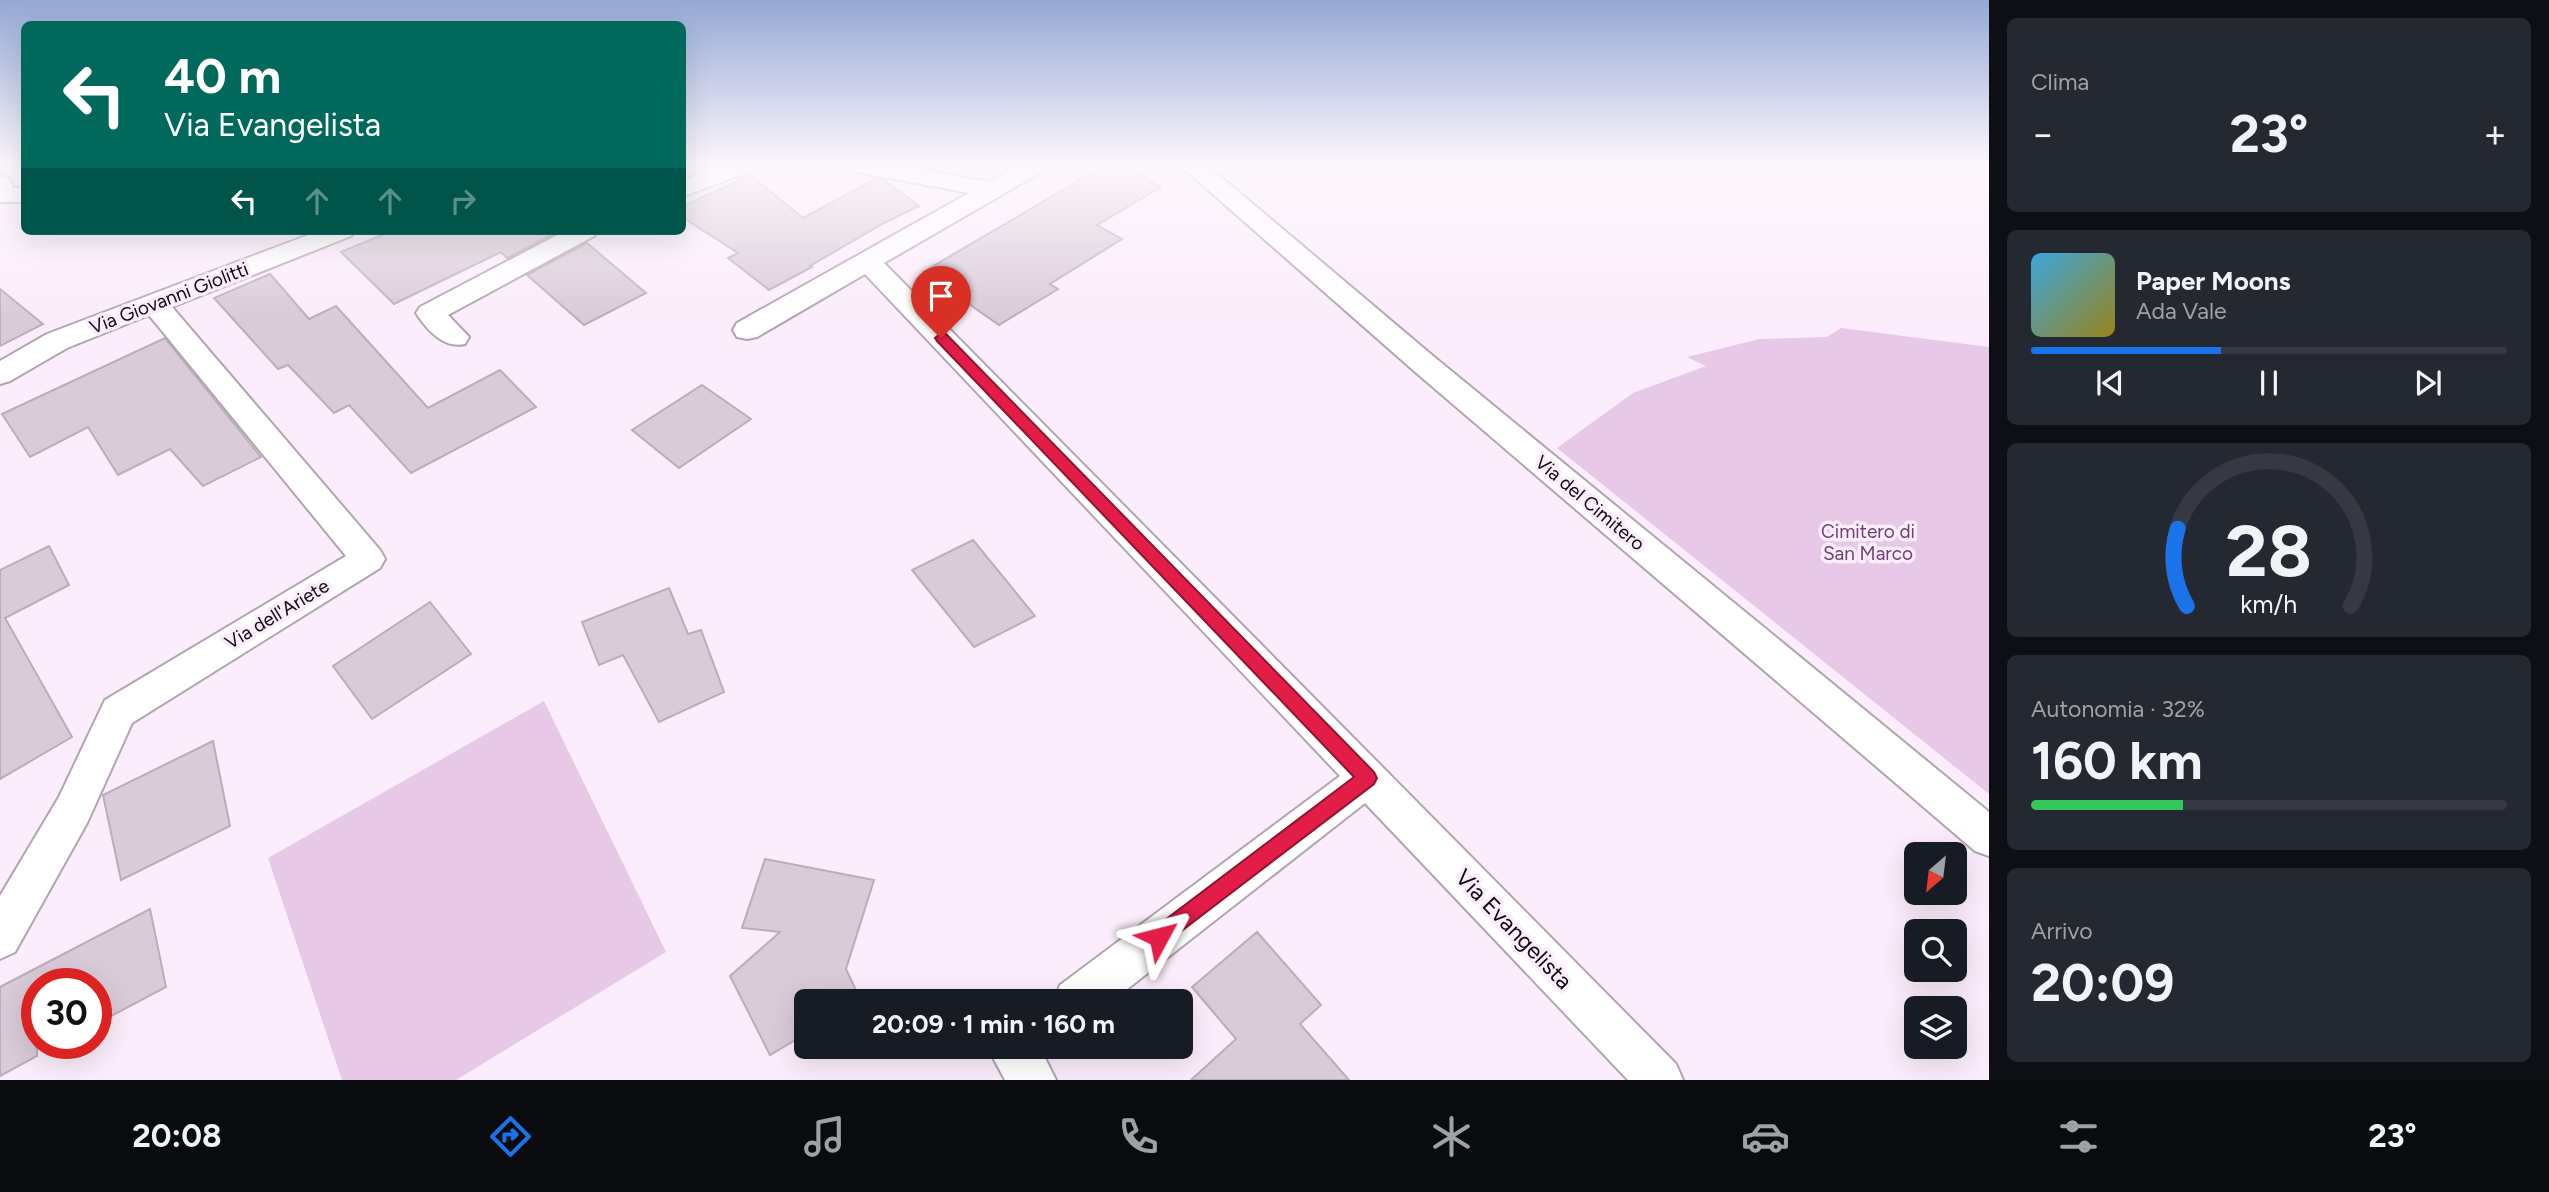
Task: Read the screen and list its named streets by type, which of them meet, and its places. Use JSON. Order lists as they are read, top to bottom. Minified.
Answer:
{"streets":{"street":["Via Giovanni Giolitti","Via del Cimitero","Via dell'Ariete","Via Evangelista"]},"crossings":[["Via Giovanni Giolitti","Via dell'Ariete"]],"parks":["Cimitero di San Marco"],"north":"bottom left","page":{"tile":["Clima",["Autonomia · 32%","160 km"],["Arrivo","20:09"]],"turn":["40 m","Via Evangelista"],"heat":["−","23°","+"],"song":["Paper Moons","Ada Vale"],"limit":"30","trip":"20:09 · 1 min · 160 m","tabs":["20:08","23°"],"gauge":["28","km/h"]}}
